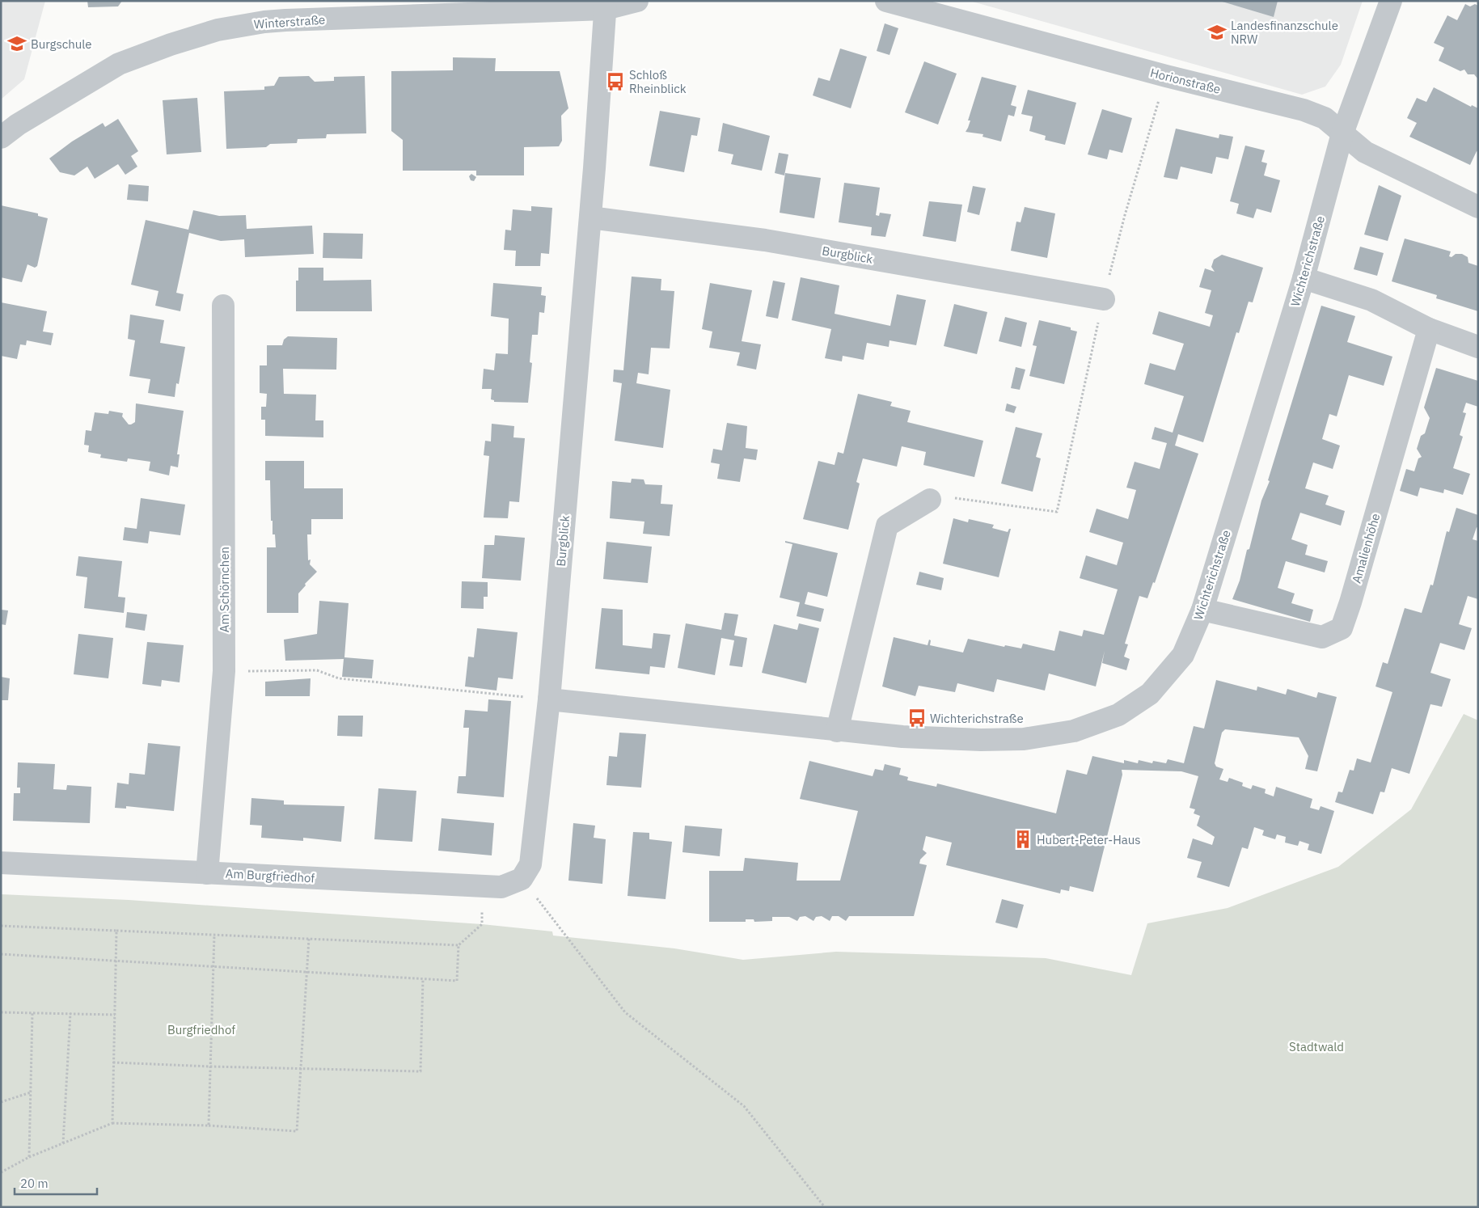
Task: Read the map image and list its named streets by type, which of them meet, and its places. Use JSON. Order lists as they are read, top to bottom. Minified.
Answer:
{"streets":{"street":["Winterstraße","Horionstraße","Burgblick","Wichterichstraße","Amalienhöhe","Am Schörnchen","Am Burgfriedhof"]},"crossings":[["Winterstraße","Burgblick"],["Horionstraße","Wichterichstraße"],["Burgblick","Wichterichstraße"],["Burgblick","Am Burgfriedhof"],["Wichterichstraße","Amalienhöhe"],["Am Schörnchen","Am Burgfriedhof"]],"parks":["Burgfriedhof","Stadtwald"],"places":{"school or university":["Landesfinanzschule NRW","Burgschule"],"bus stop":["Schloß Rheinblick","Wichterichstraße"],"building":["Hubert-Peter-Haus"]},"scale_bar":"20 m"}
